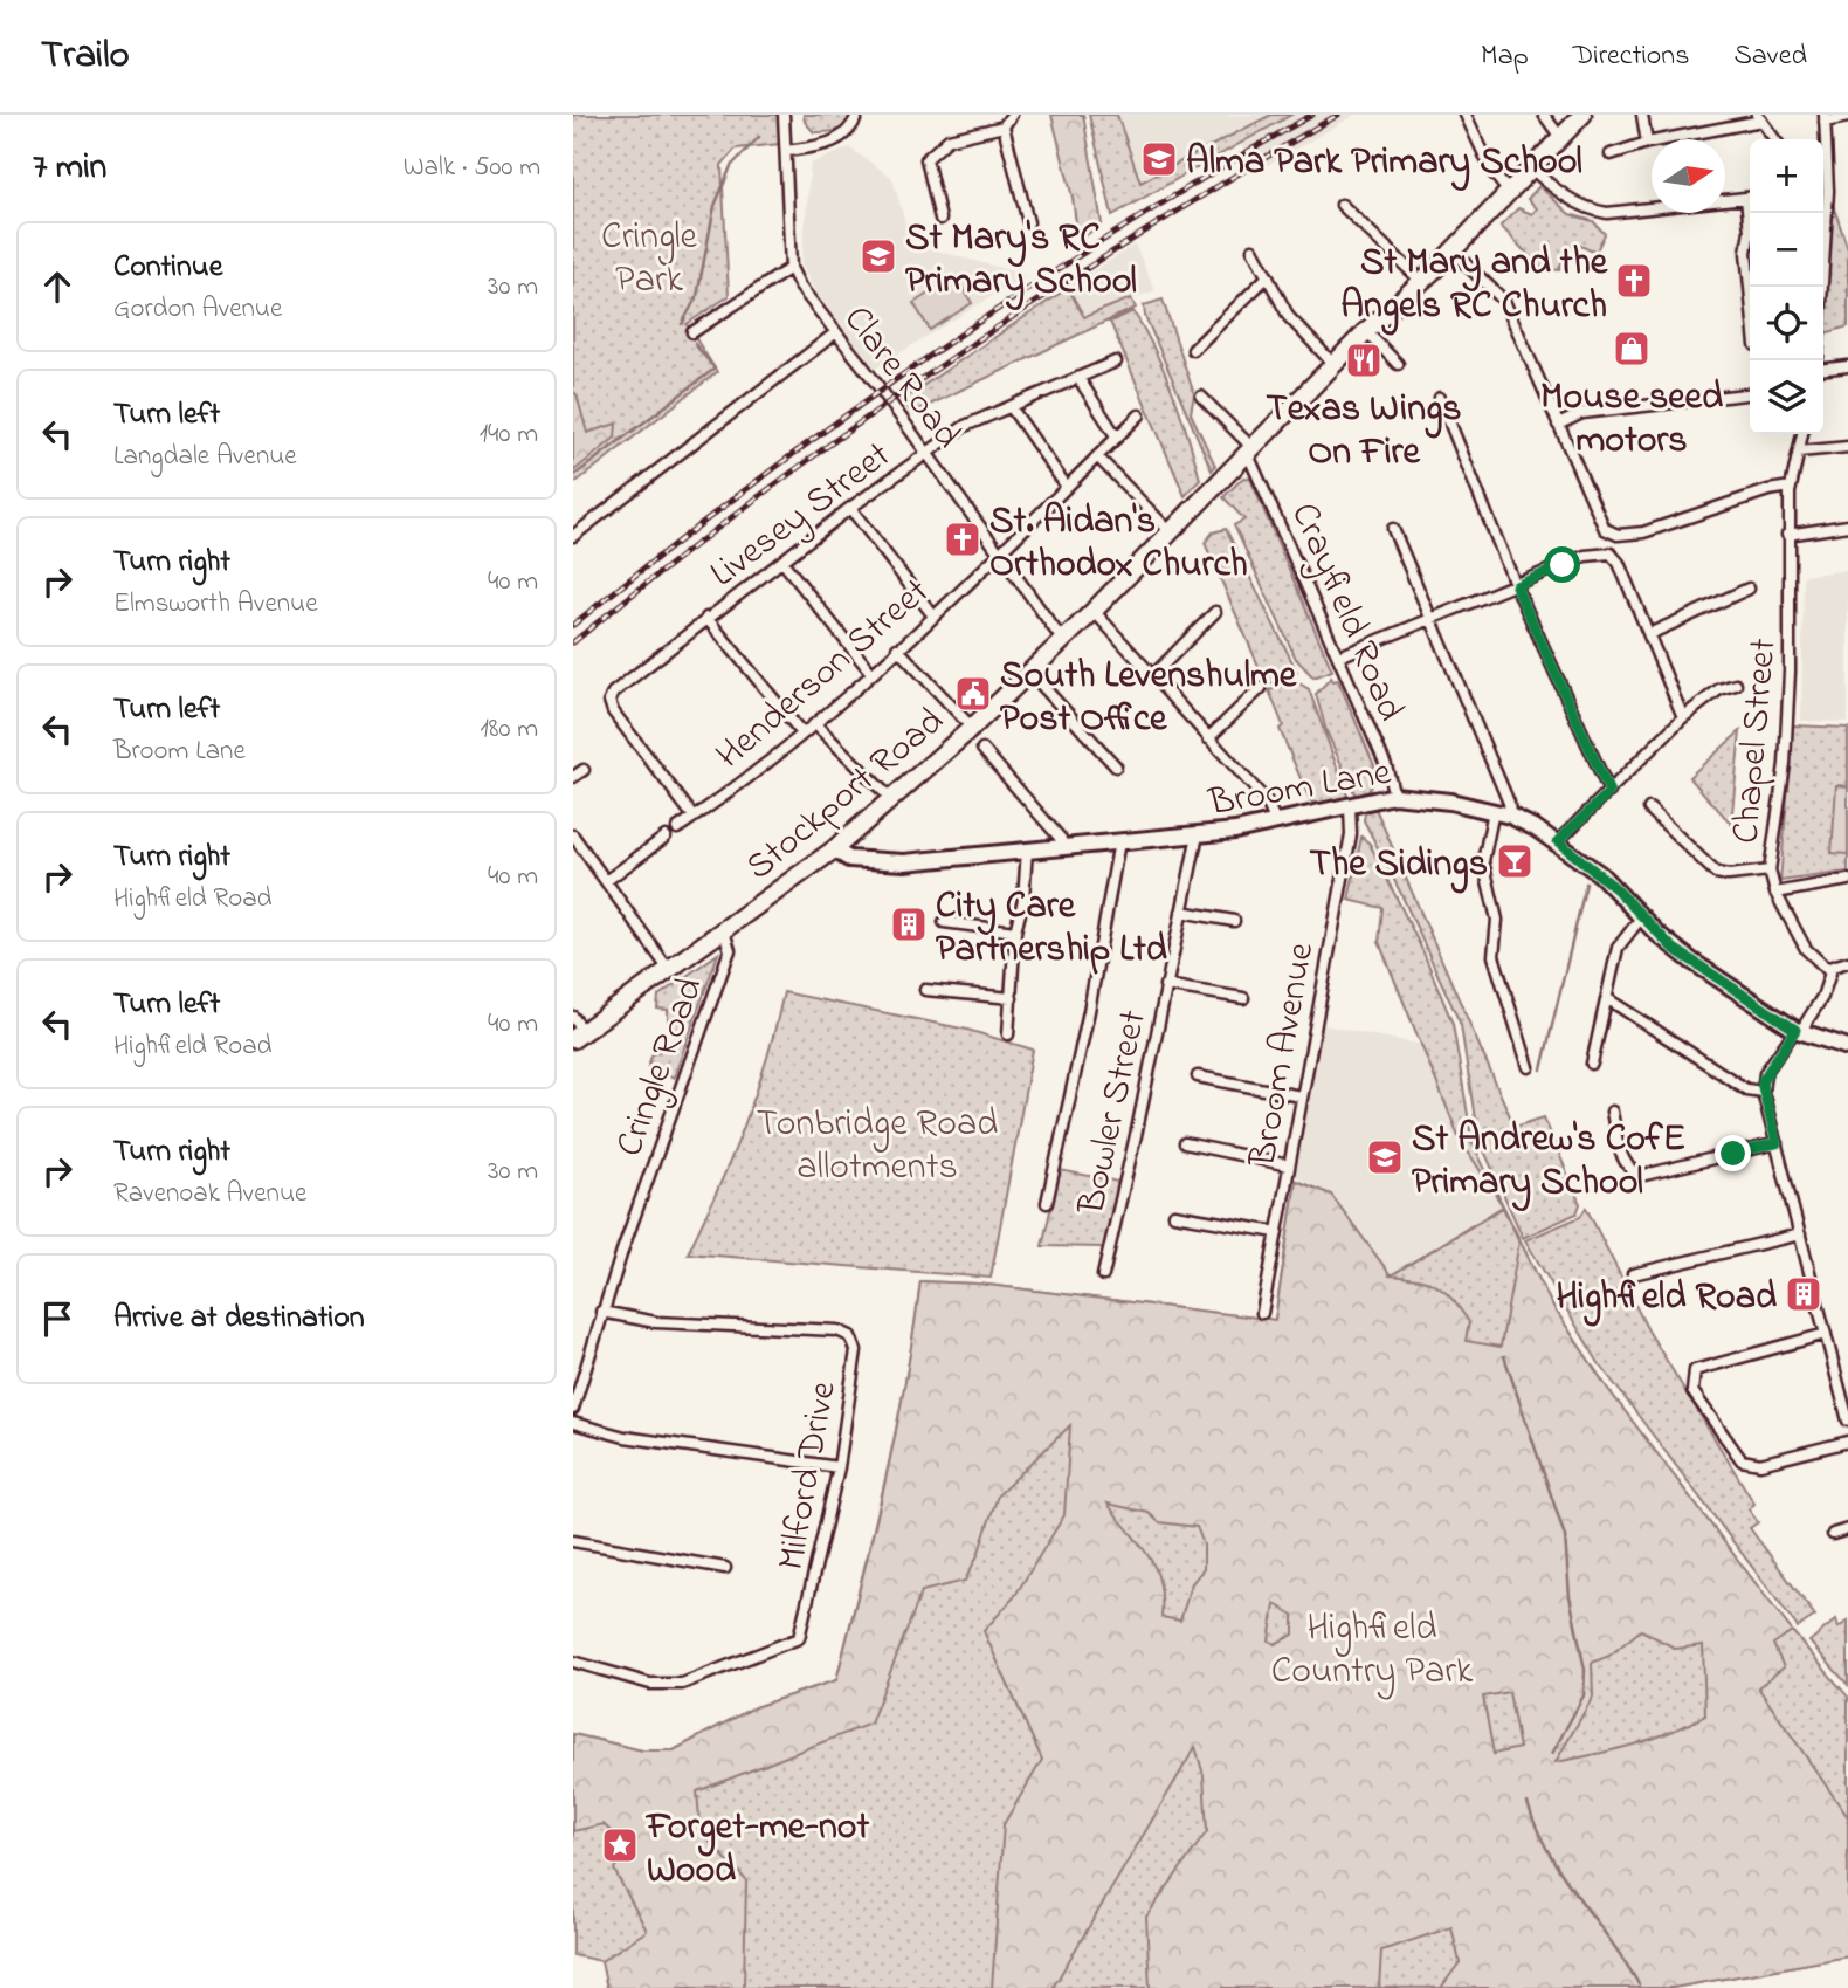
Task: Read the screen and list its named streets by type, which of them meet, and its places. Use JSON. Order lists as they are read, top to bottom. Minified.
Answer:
{"streets":{"highway":["Stockport Road"],"main road":["Broom Lane"],"street":["Clare Road","Livesey Street","Crayfield Road","Henderson Street","Chapel Street","Broom Avenue","Cringle Road","Bowler Street","Milford Drive"]},"crossings":[["Clare Road","Livesey Street"],["Clare Road","Henderson Street"],["Clare Road","Stockport Road"],["Livesey Street","Henderson Street"],["Crayfield Road","Broom Lane"],["Crayfield Road","Stockport Road"],["Broom Lane","Stockport Road"],["Broom Lane","Broom Avenue"],["Broom Lane","Bowler Street"],["Stockport Road","Cringle Road"],["Cringle Road","Milford Drive"]],"parks":["Cringle Park","Tonbridge Road allotments","Highfield Country Park"],"places":{"school or university":["Alma Park Primary School","St Mary's RC Primary School","St Andrew's CofE Primary School"],"church":["St Mary and the Angels RC Church","St. Aidan's Orthodox Church"],"shop":["Mouse seed motors"],"restaurant":["Texas Wings On Fire"],"public building":["South Levenshulme Post Office"],"bar":["The Sidings"],"building":["City Care Partnership Ltd","Highfield Road"],"place":["Forget-me-not Wood"]},"north":"right","page":{"header":"Trailo","nav":["Map","Directions","Saved"],"heading":["7 min","Walk · 500 m"],"map_buttons":["+","−"],"list":[["Continue","Gordon Avenue","30 m"],["Turn left","Langdale Avenue","140 m"],["Turn right","Elmsworth Avenue","40 m"],["Turn left","Broom Lane","180 m"],["Turn right","Highfield Road","40 m"],["Turn left","Highfield Road","40 m"],["Turn right","Ravenoak Avenue","30 m"],"Arrive at destination"]}}
